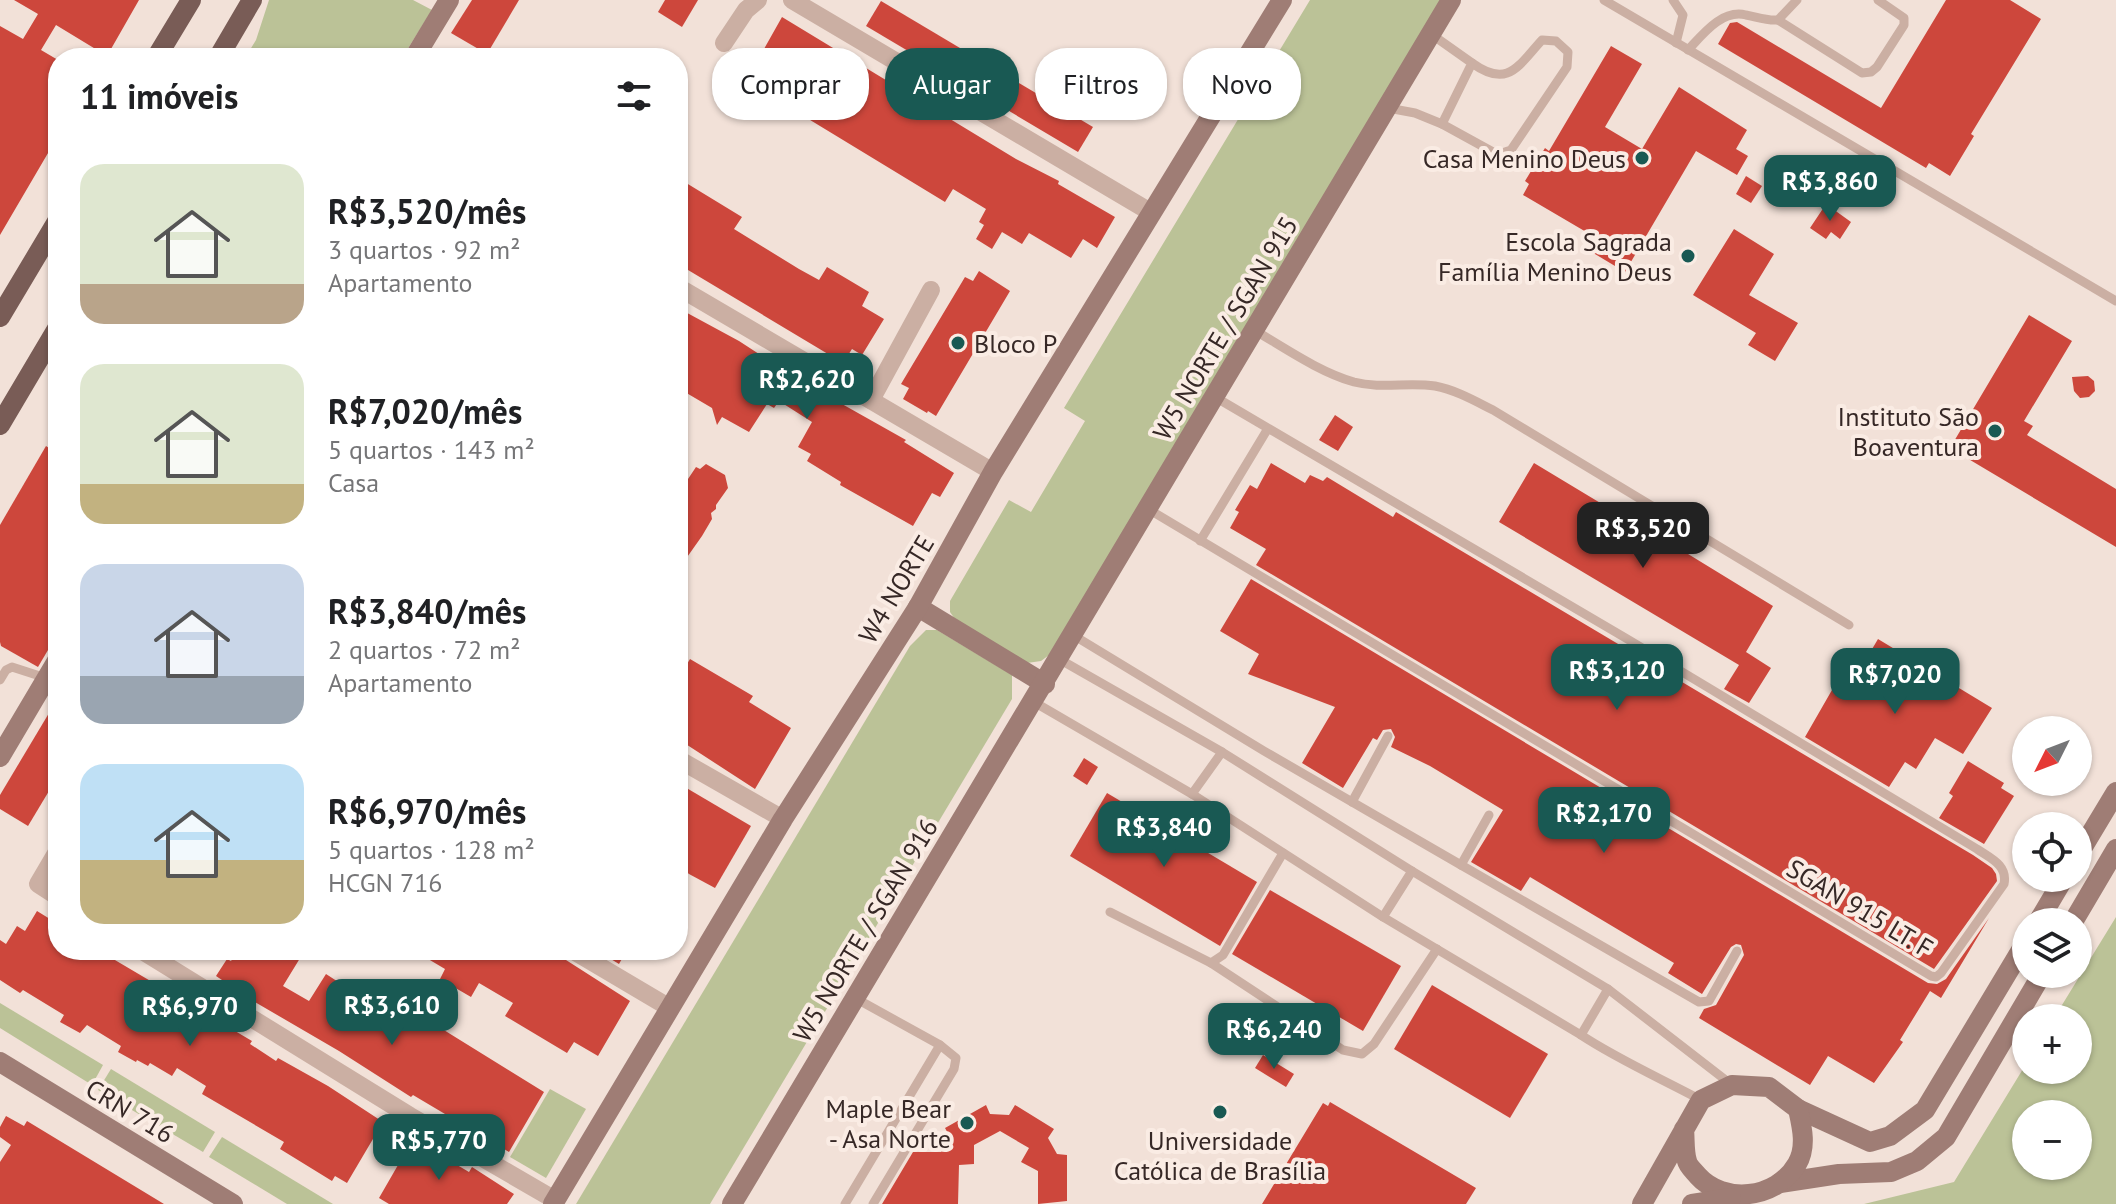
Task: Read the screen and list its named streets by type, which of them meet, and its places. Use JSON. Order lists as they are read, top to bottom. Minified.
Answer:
{"streets":{"main road":["W5 NORTE / SGAN 915","W4 NORTE","W5 NORTE / SGAN 916","CRN 716"],"lane":["SGAN 915 LT. F"]},"crossings":[["W5 NORTE / SGAN 915","W5 NORTE / SGAN 916"]],"places":["Casa Menino Deus","Escola Sagrada Família Menino Deus","Bloco P","Instituto São Boaventura","Universidade Católica de Brasília","Maple Bear - Asa Norte"],"north":"bottom left","page":{"chip":["Comprar","Alugar","Filtros","Novo"],"heading":"11 imóveis","list":[{"name":"R$3,520/mês","note":"3 quartos · 92 m² · Apartamento"},{"name":"R$7,020/mês","note":"5 quartos · 143 m² · Casa"},{"name":"R$3,840/mês","note":"2 quartos · 72 m² · Apartamento"},{"name":"R$6,970/mês","note":"5 quartos · 128 m² · HCGN 716"}],"price":["R$3,860","R$2,620","R$3,520","R$3,120","R$7,020","R$2,170","R$3,840","R$3,610","R$6,970","R$6,240","R$5,770"],"map_buttons":["+","−"]}}
